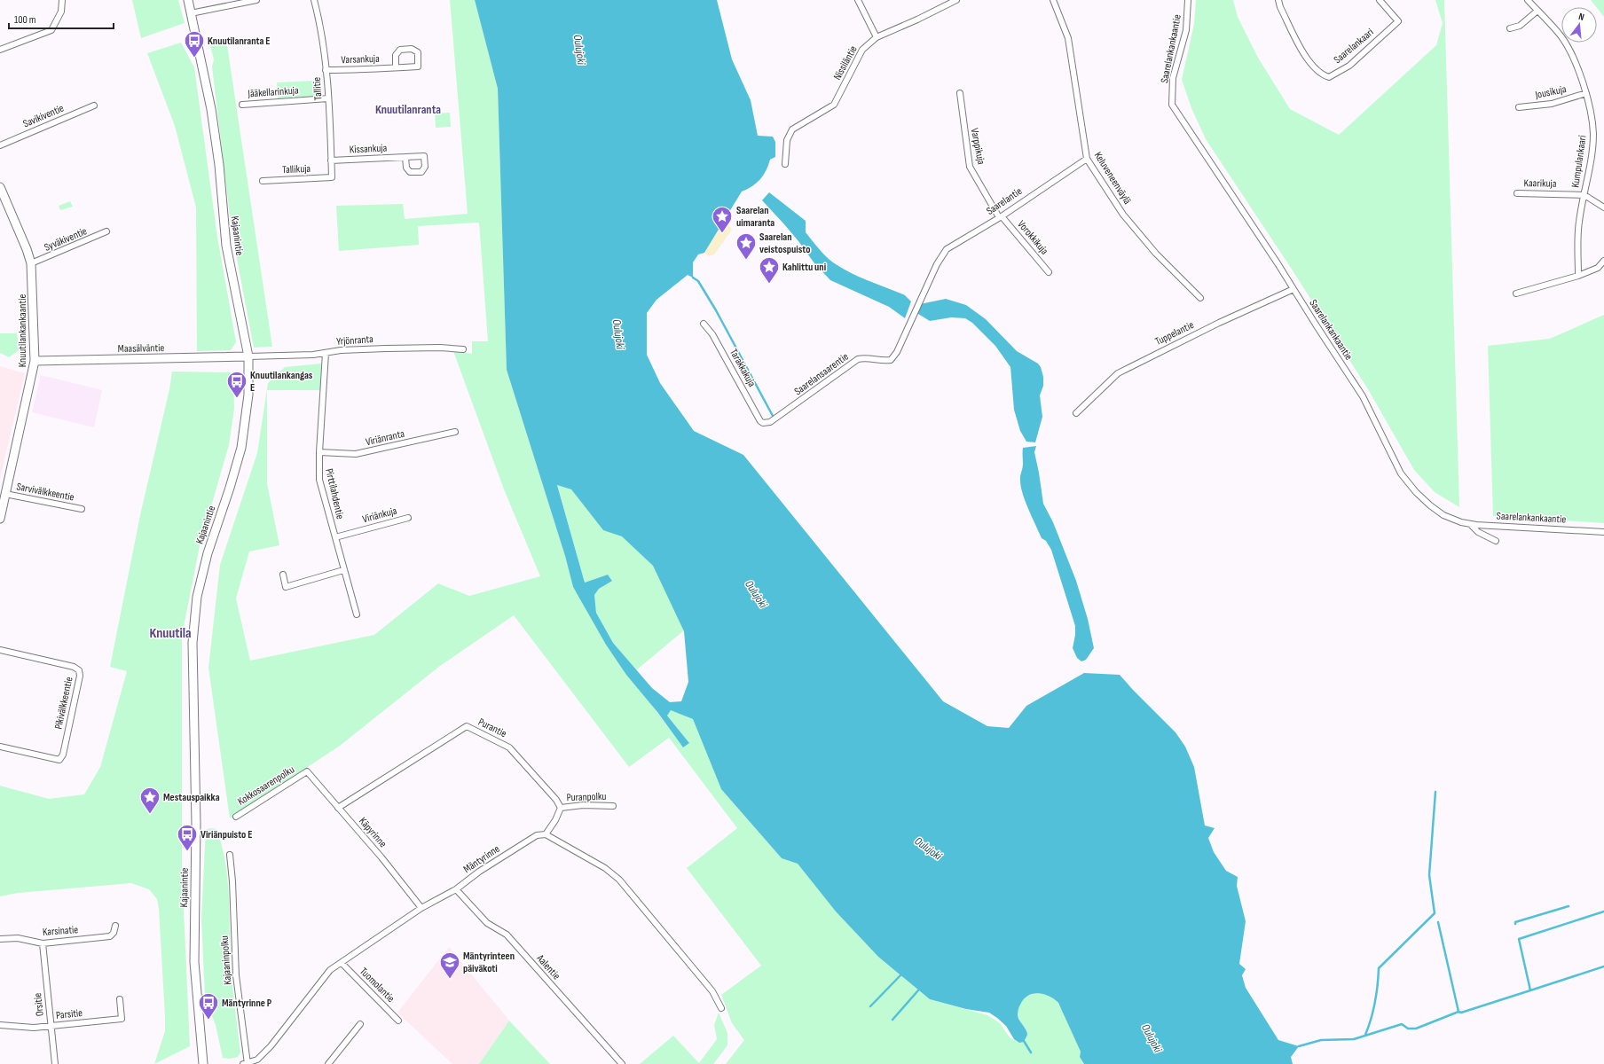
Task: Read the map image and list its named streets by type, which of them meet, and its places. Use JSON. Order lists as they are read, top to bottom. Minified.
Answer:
{"streets":{"main road":["Kajaanintie","Knuutilankankaantie","Maasälväntie"],"street":["Saarelankaari","Saarelankankaantie","Varsankuja","Nissiläntie","Tallitie","Jääkellarinkuja","Jousikuja","Savikiventie","Varppikuja","Kissankuja","Kumpulankaari","Tallikuja","Keluveneenväylä","Kaarikuja","Saarelantie","Vorokkikuja","Syväkiventie","Tuppelantie","Yrjönranta","Tarakkakuja","Saarelansaarentie","Viriänranta","Sarvivälkkeentie","Pirttilahdentie","Viriänkuja","Pikivälkkeentie","Purantie","Kokkosaarenpolku","Puranpolku","Käpyrinne","Mäntyrinne","Karsinatie","Kajaaninpolku","Aalentie","Tuomolantie","Orsitie","Parsitie"]},"crossings":[["Saarelankankaantie","Tuppelantie"],["Varsankuja","Tallitie"],["Tallitie","Jääkellarinkuja"],["Tallitie","Kissankuja"],["Tallitie","Tallikuja"],["Jousikuja","Kumpulankaari"],["Varppikuja","Saarelantie"],["Varppikuja","Vorokkikuja"],["Kumpulankaari","Kaarikuja"],["Keluveneenväylä","Saarelantie"],["Saarelantie","Vorokkikuja"],["Saarelantie","Saarelansaarentie"],["Kajaanintie","Yrjönranta"],["Kajaanintie","Maasälväntie"],["Syväkiventie","Knuutilankankaantie"],["Knuutilankankaantie","Maasälväntie"],["Knuutilankankaantie","Sarvivälkkeentie"],["Yrjönranta","Maasälväntie"],["Yrjönranta","Pirttilahdentie"],["Tarakkakuja","Saarelansaarentie"],["Viriänranta","Pirttilahdentie"],["Pirttilahdentie","Viriänkuja"],["Purantie","Puranpolku"],["Purantie","Käpyrinne"],["Kokkosaarenpolku","Käpyrinne"],["Käpyrinne","Mäntyrinne"],["Mäntyrinne","Kajaaninpolku"],["Mäntyrinne","Aalentie"],["Mäntyrinne","Tuomolantie"],["Karsinatie","Orsitie"],["Orsitie","Parsitie"]],"districts":["Knuutilanranta","Knuutila"],"water":["Oulujoki"],"places":{"bus stop":["Knuutilanranta E","Knuutilankangas E","Viriänpuisto E","Mäntyrinne P"],"place":["Saarelan uimaranta","Saarelan veistospuisto","Kahlittu uni","Mestauspaikka"],"school or university":["Mäntyrinteen päiväkoti"]},"scale_bar":"100 m","north":"top"}
